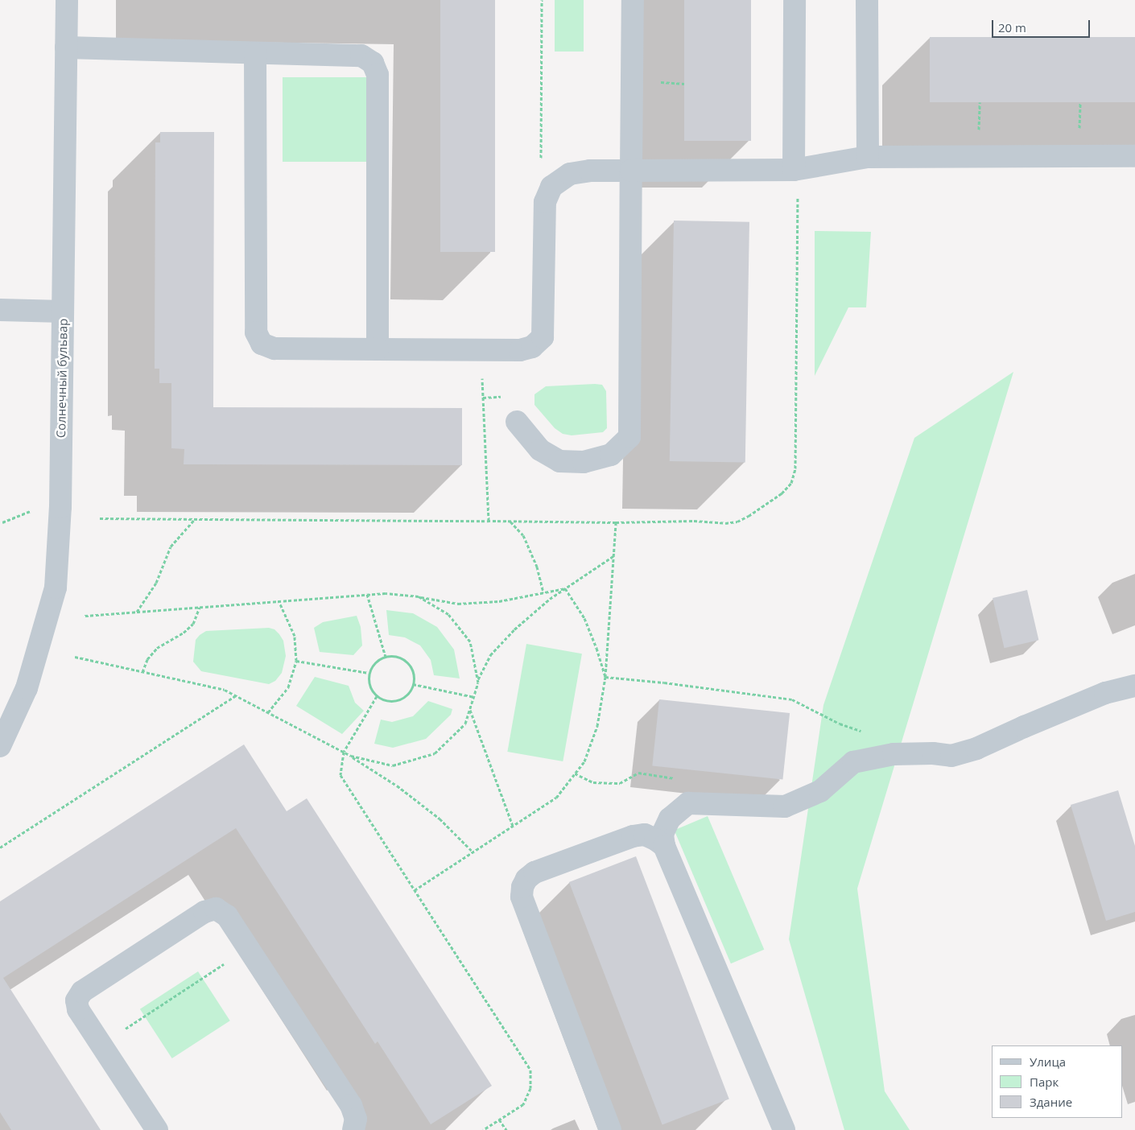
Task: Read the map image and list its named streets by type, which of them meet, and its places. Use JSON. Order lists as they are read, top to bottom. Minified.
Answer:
{"streets":{"street":["Солнечный бульвар"]},"legend":["Улица","Парк","Здание"],"scale_bar":"20 m"}
